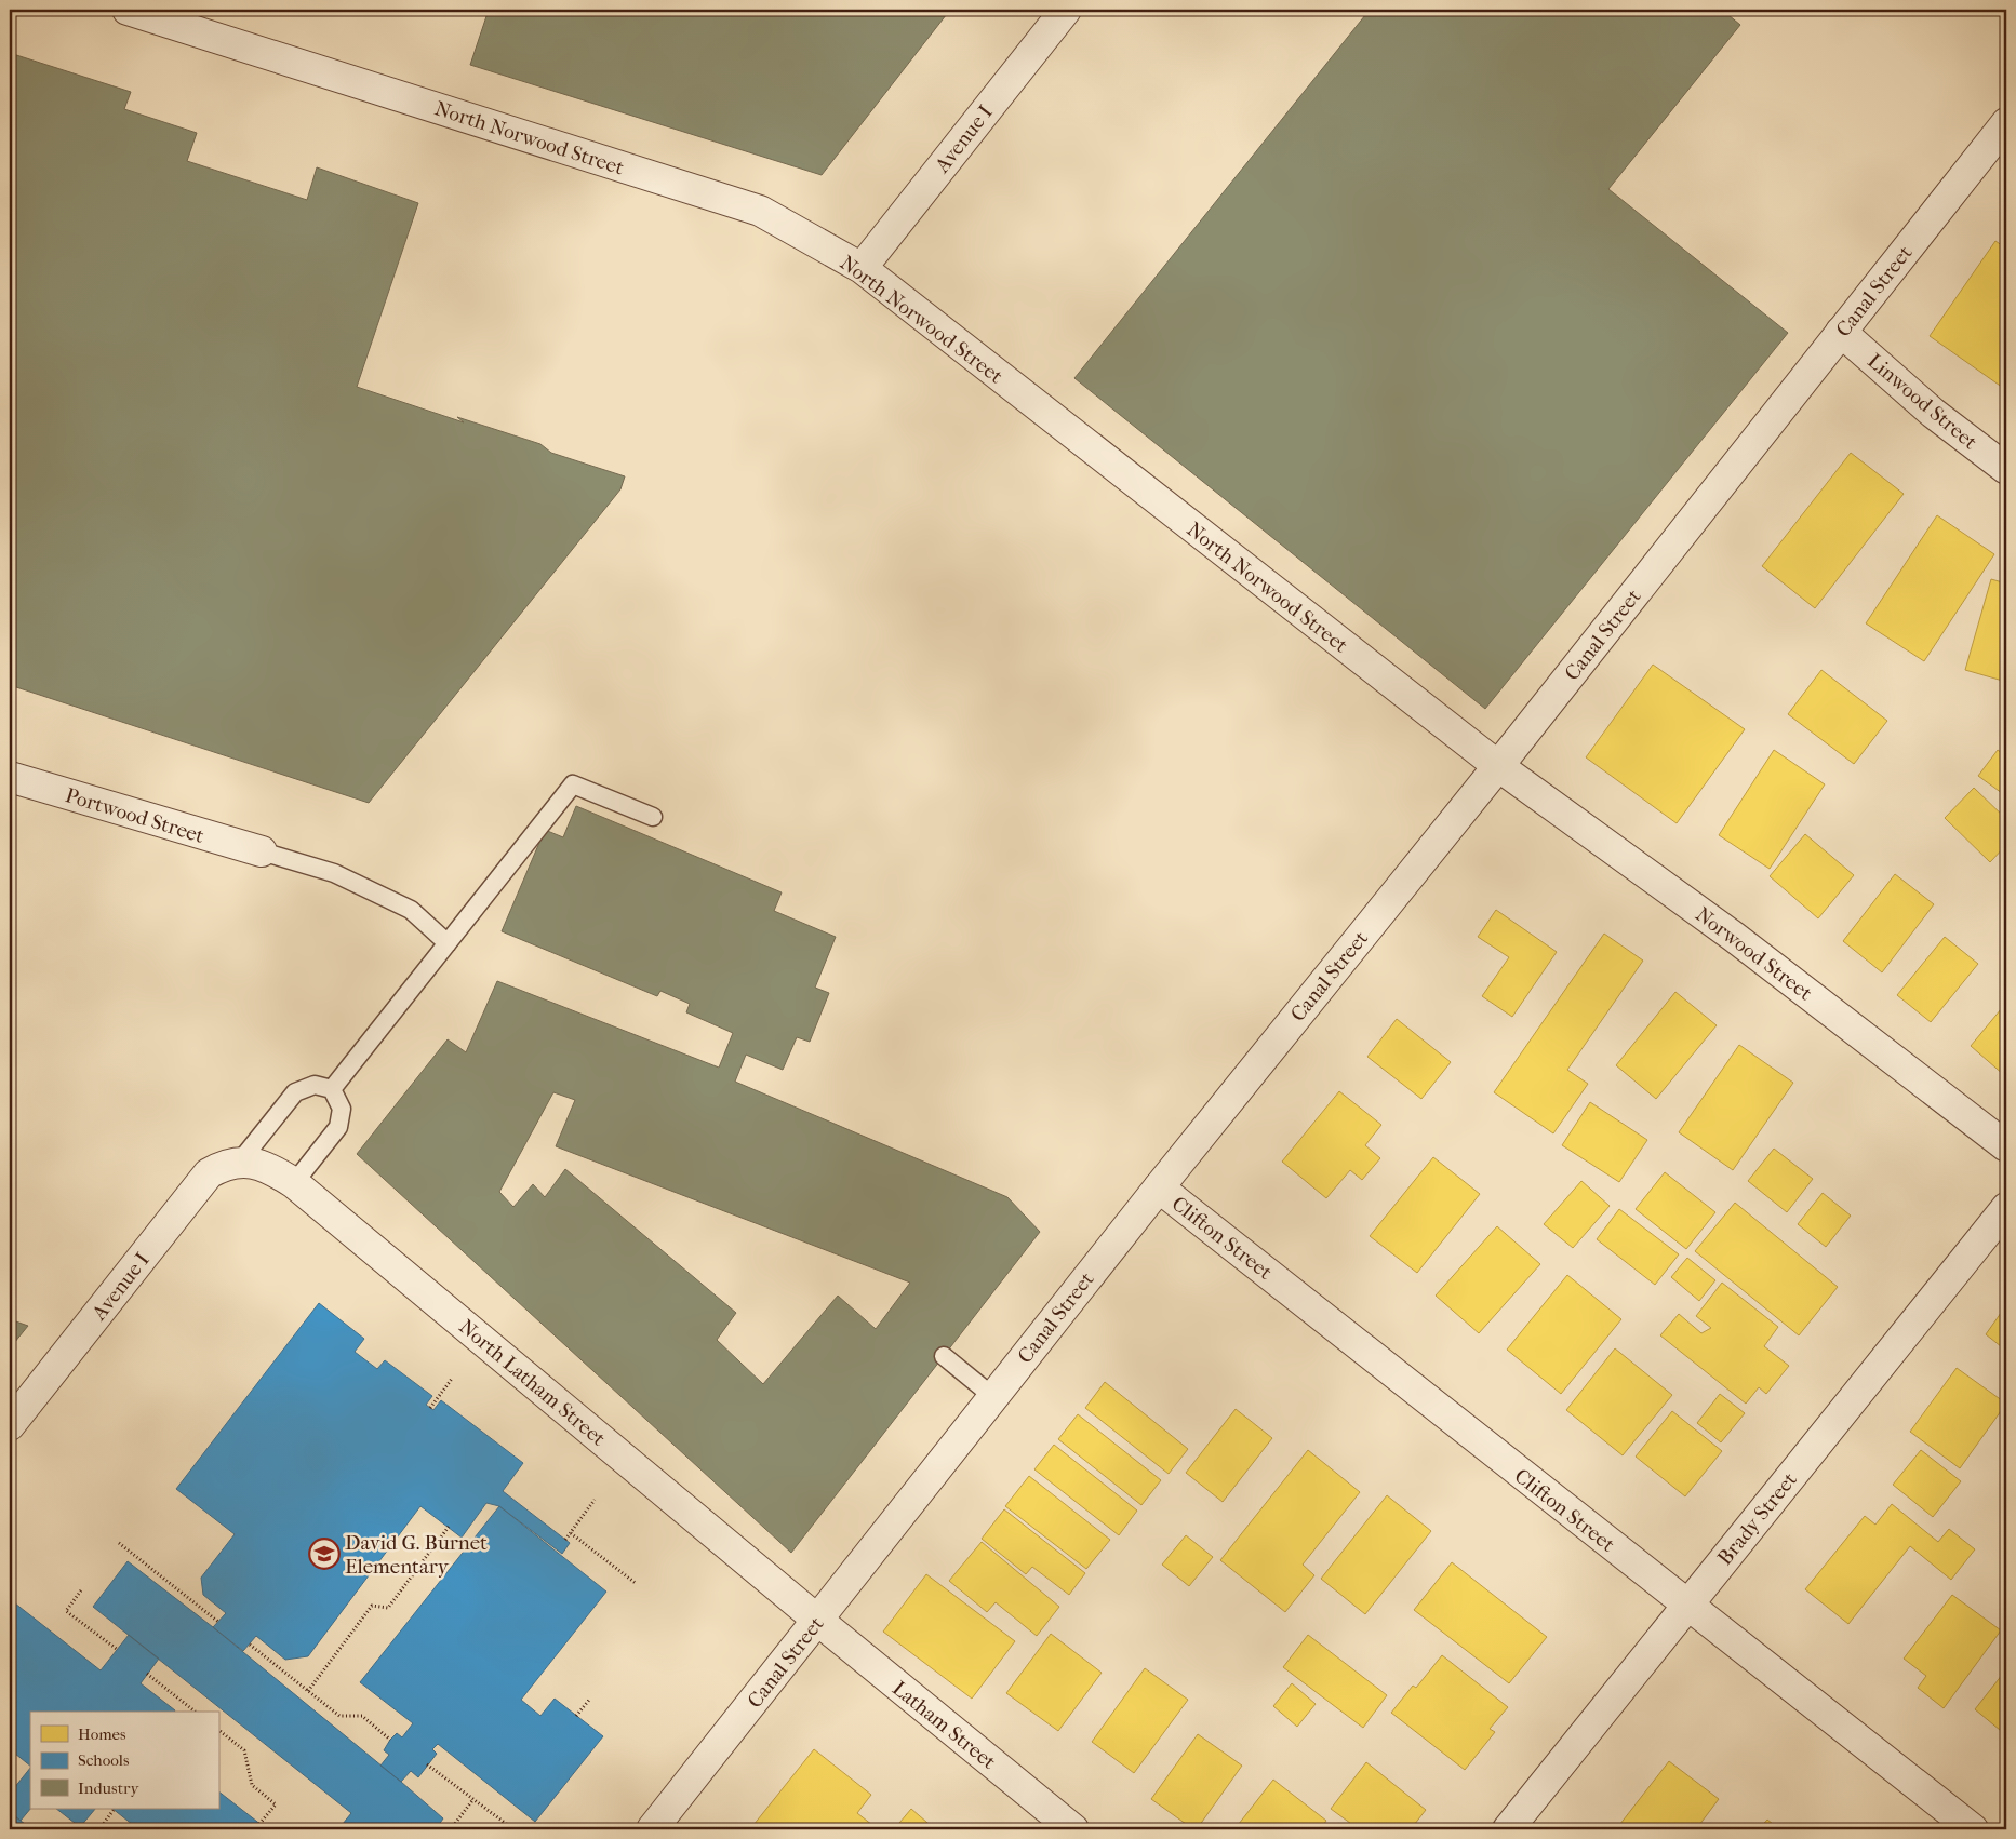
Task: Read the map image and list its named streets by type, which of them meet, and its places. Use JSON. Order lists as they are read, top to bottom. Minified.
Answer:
{"streets":{"street":["North Norwood Street","Avenue I","Canal Street","Linwood Street","Portwood Street","Norwood Street","Clifton Street","North Latham Street","Brady Street","Latham Street"]},"crossings":[["North Norwood Street","Avenue I"],["North Norwood Street","Canal Street"],["North Norwood Street","Norwood Street"],["Avenue I","North Latham Street"],["Canal Street","Linwood Street"],["Canal Street","Norwood Street"],["Canal Street","Clifton Street"],["Canal Street","North Latham Street"],["Canal Street","Latham Street"],["Clifton Street","Brady Street"],["North Latham Street","Latham Street"]],"places":{"school or university":["David G. Burnet Elementary"]},"legend":["Homes","Schools","Industry"]}
